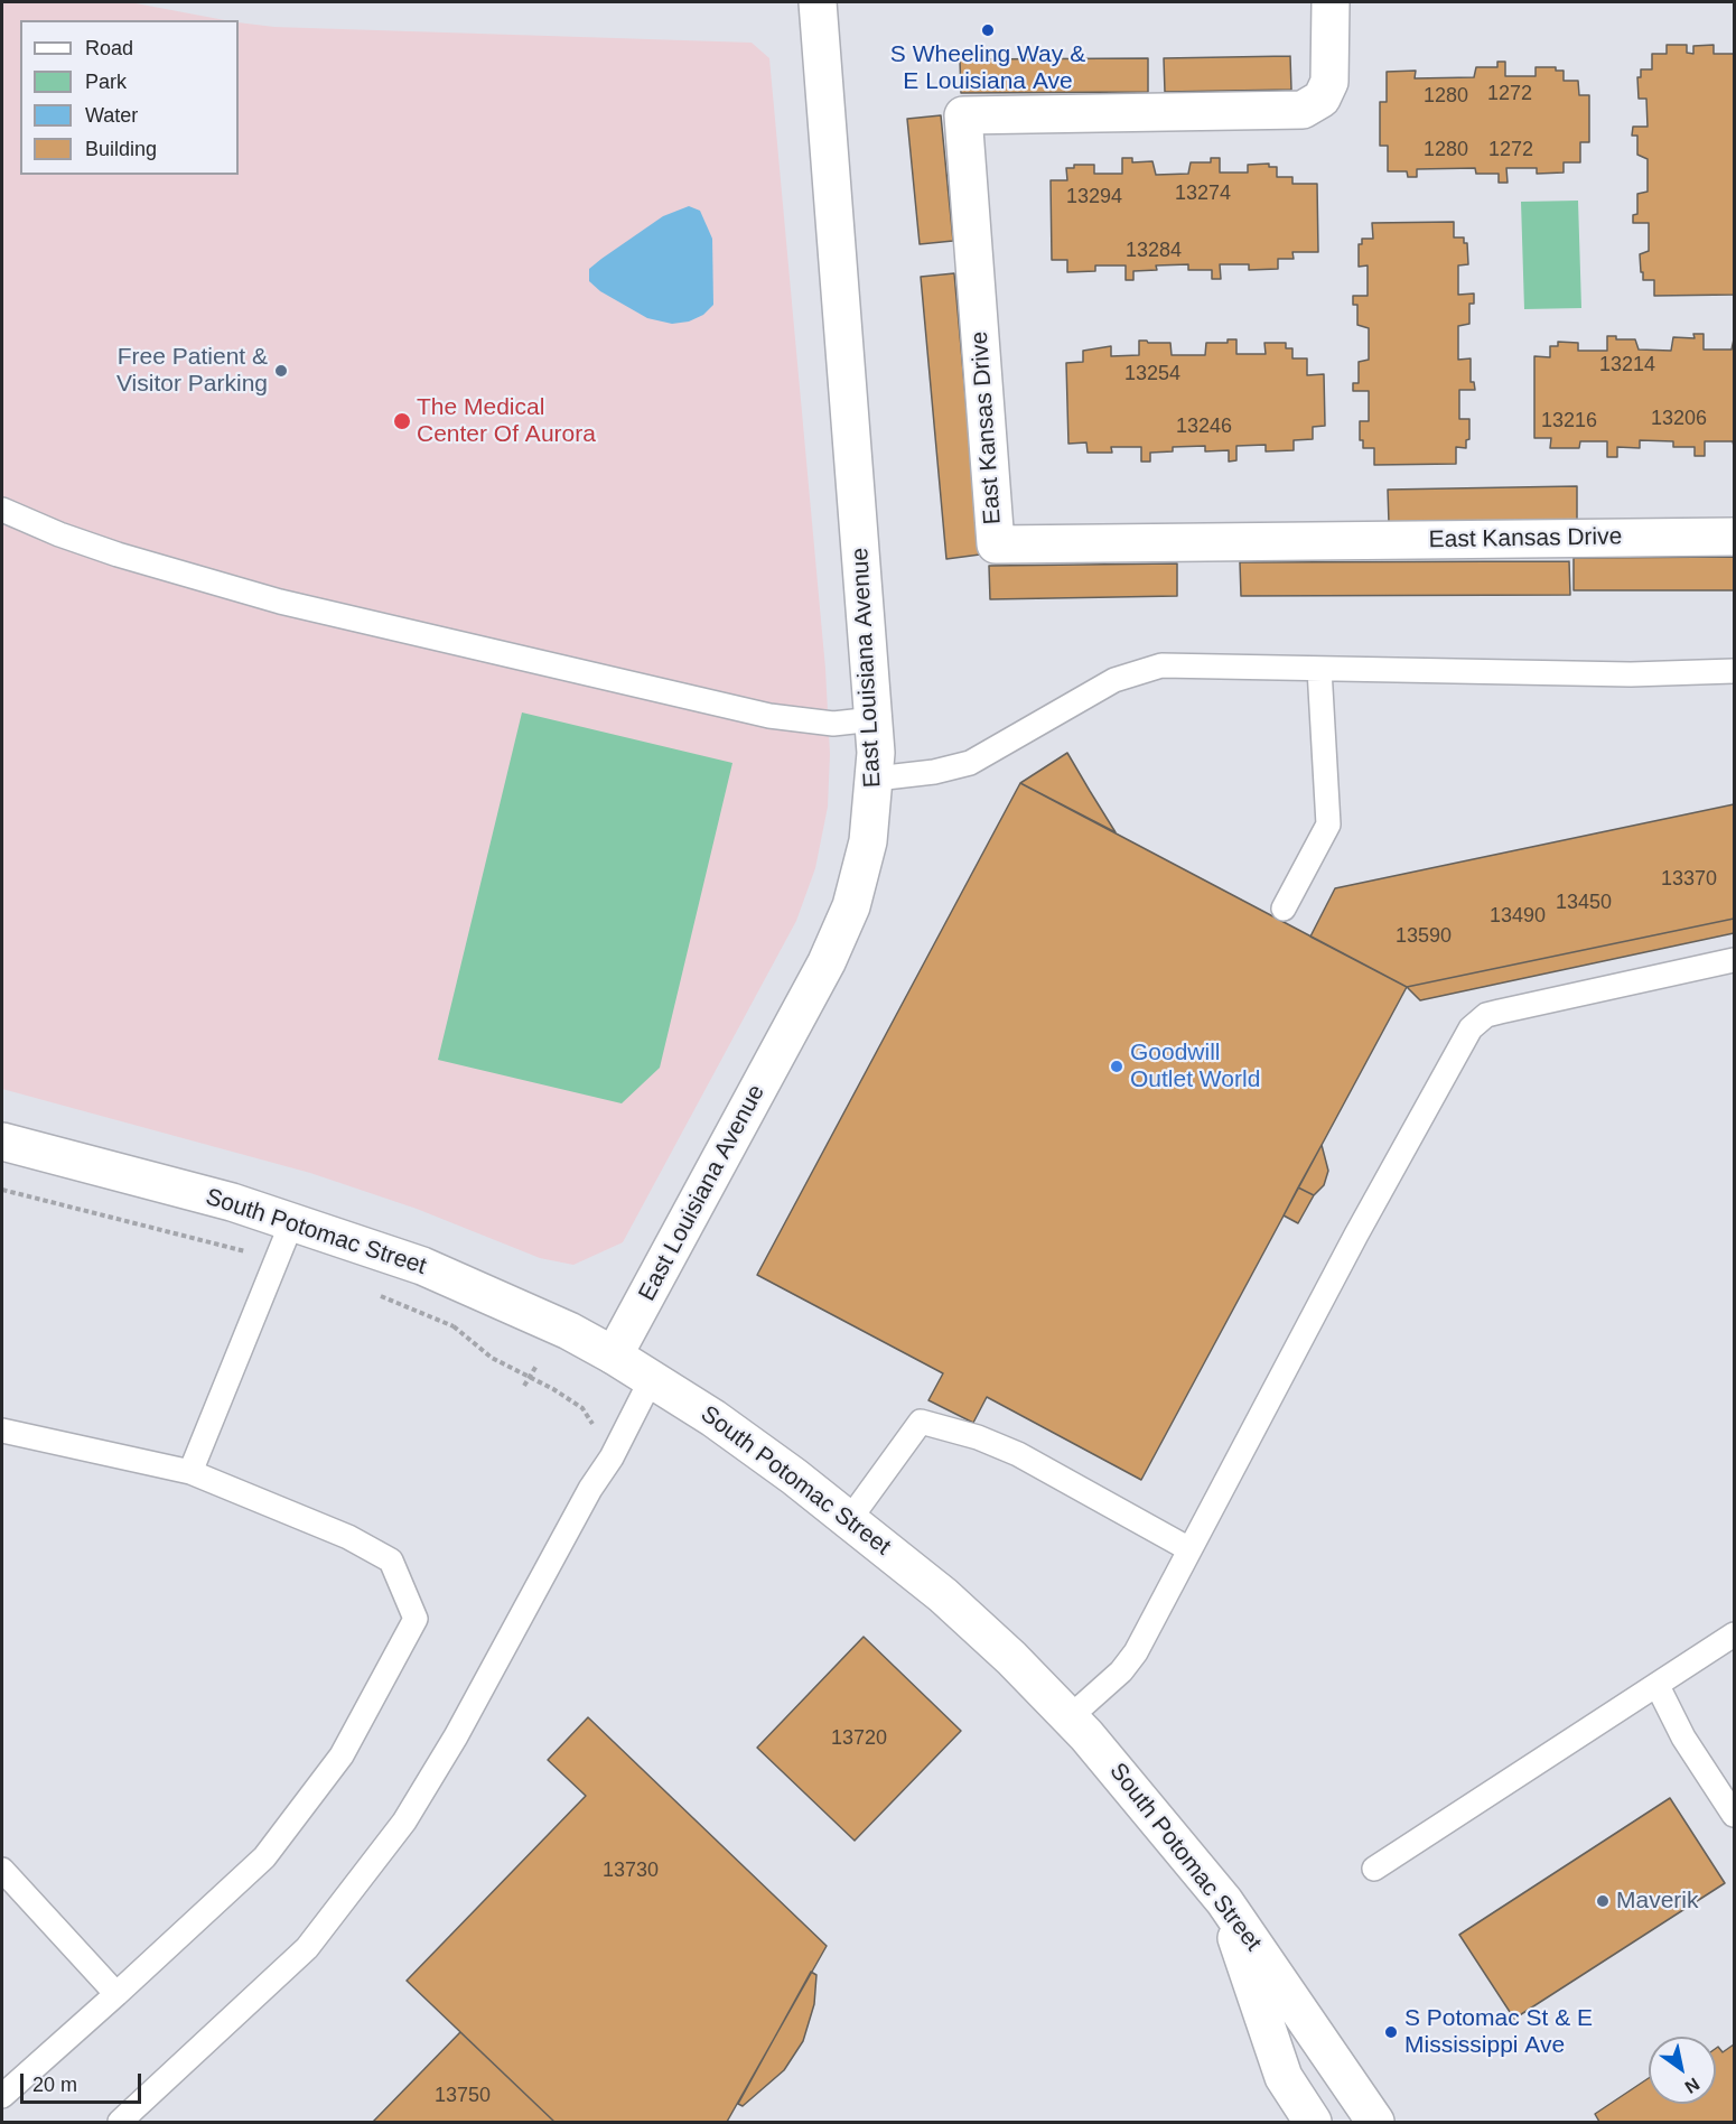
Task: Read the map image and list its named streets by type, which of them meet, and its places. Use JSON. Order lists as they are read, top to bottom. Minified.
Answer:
{"streets":{"street":["East Kansas Drive","East Louisiana Avenue","South Potomac Street"]},"crossings":[["East Louisiana Avenue","South Potomac Street"]],"places":["S Wheeling Way & E Louisiana Ave","Free Patient & Visitor Parking","The Medical Center Of Aurora","Goodwill Outlet World","Maverik","S Potomac St & E Mississippi Ave"],"house_numbers":["1272","1280","1280","1272","13274","13294","13284","13214","13254","13206","13216","13246","13370","13450","13490","13590","13720","13730","13750"],"legend":["Road","Park","Water","Building"],"scale_bar":"20 m","north":"bottom right"}
